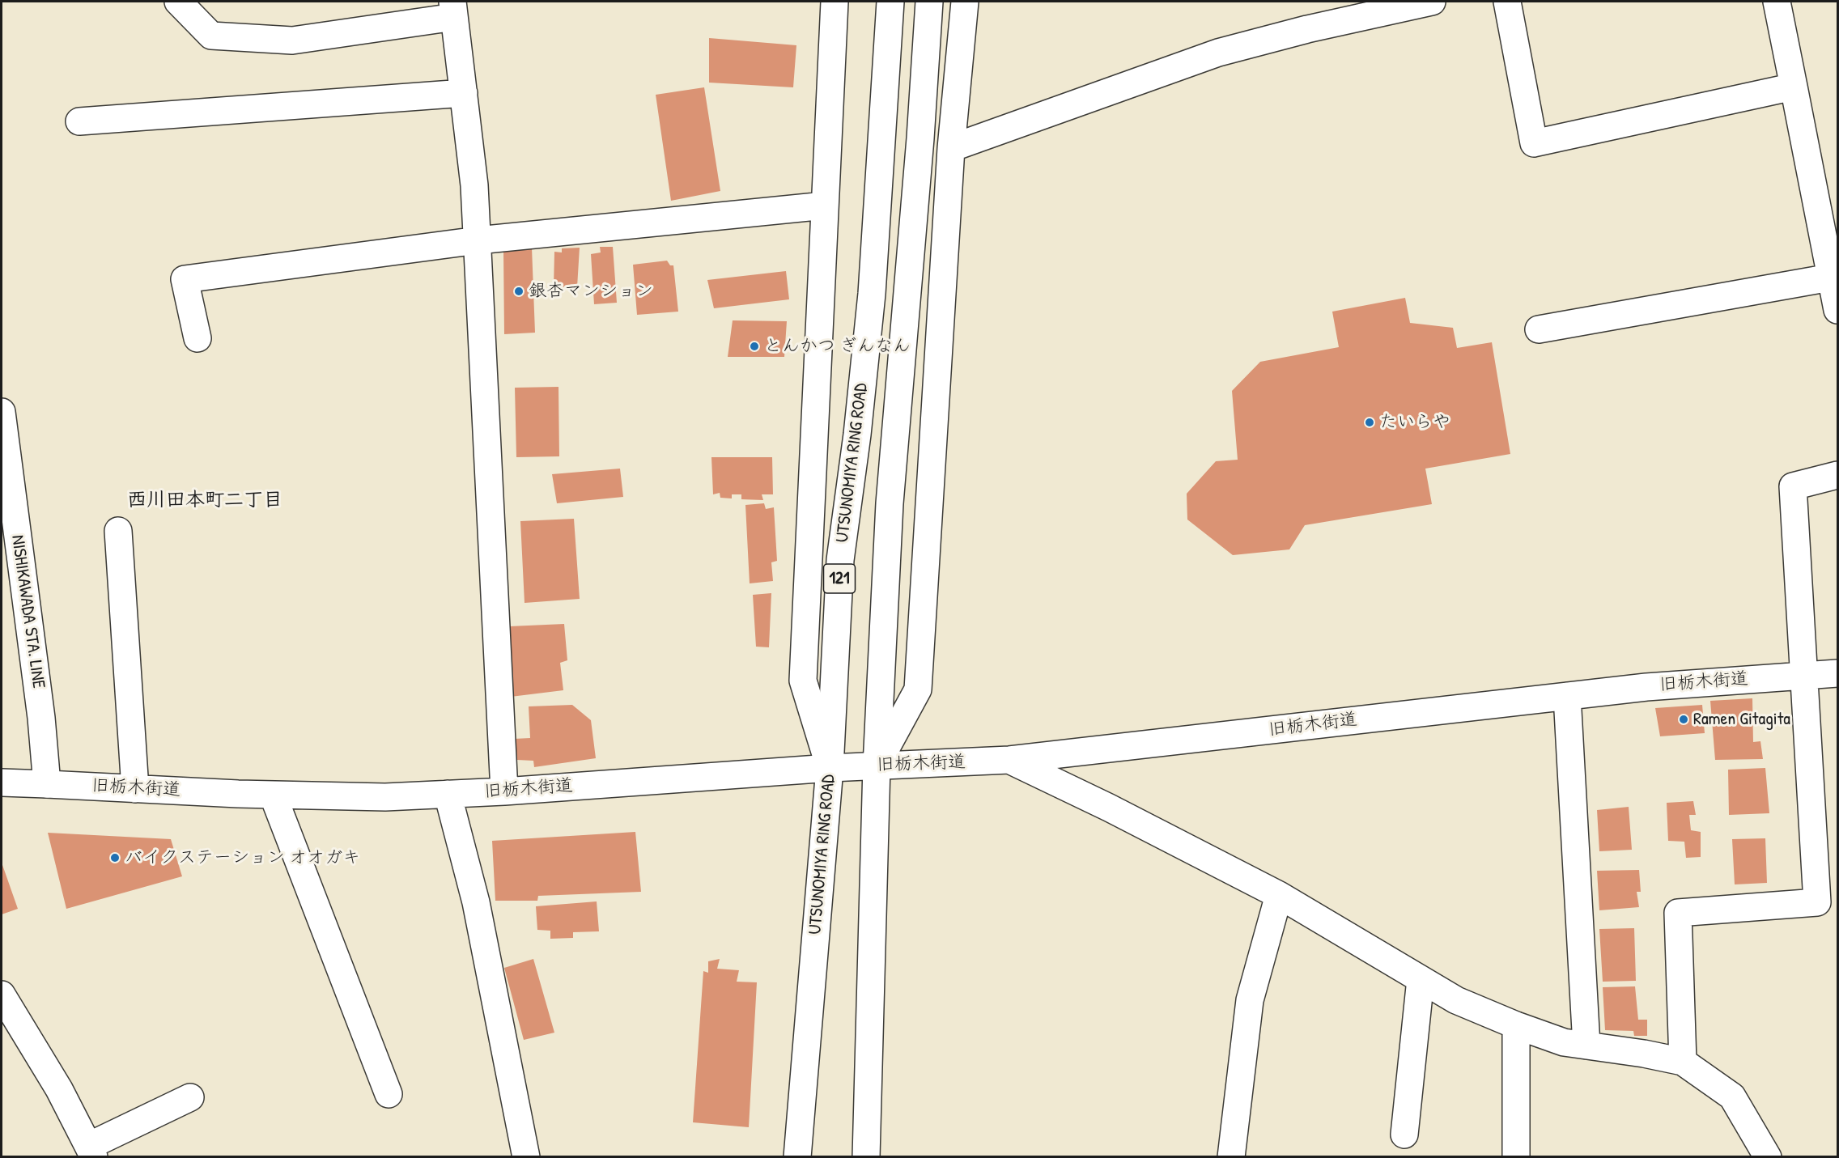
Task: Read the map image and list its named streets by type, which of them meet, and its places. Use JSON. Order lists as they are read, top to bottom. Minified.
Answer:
{"streets":{"main road":["UTSUNOMIYA RING ROAD","121","NISHIKAWADA STA. LINE","旧栃木街道"]},"crossings":[["UTSUNOMIYA RING ROAD","旧栃木街道"],["NISHIKAWADA STA. LINE","旧栃木街道"]],"districts":["西川田本町二丁目"],"places":["銀杏マンション","とんかつ ぎんなん","たいらや","Ramen Gitagita","バイクステーション オオガキ"]}
